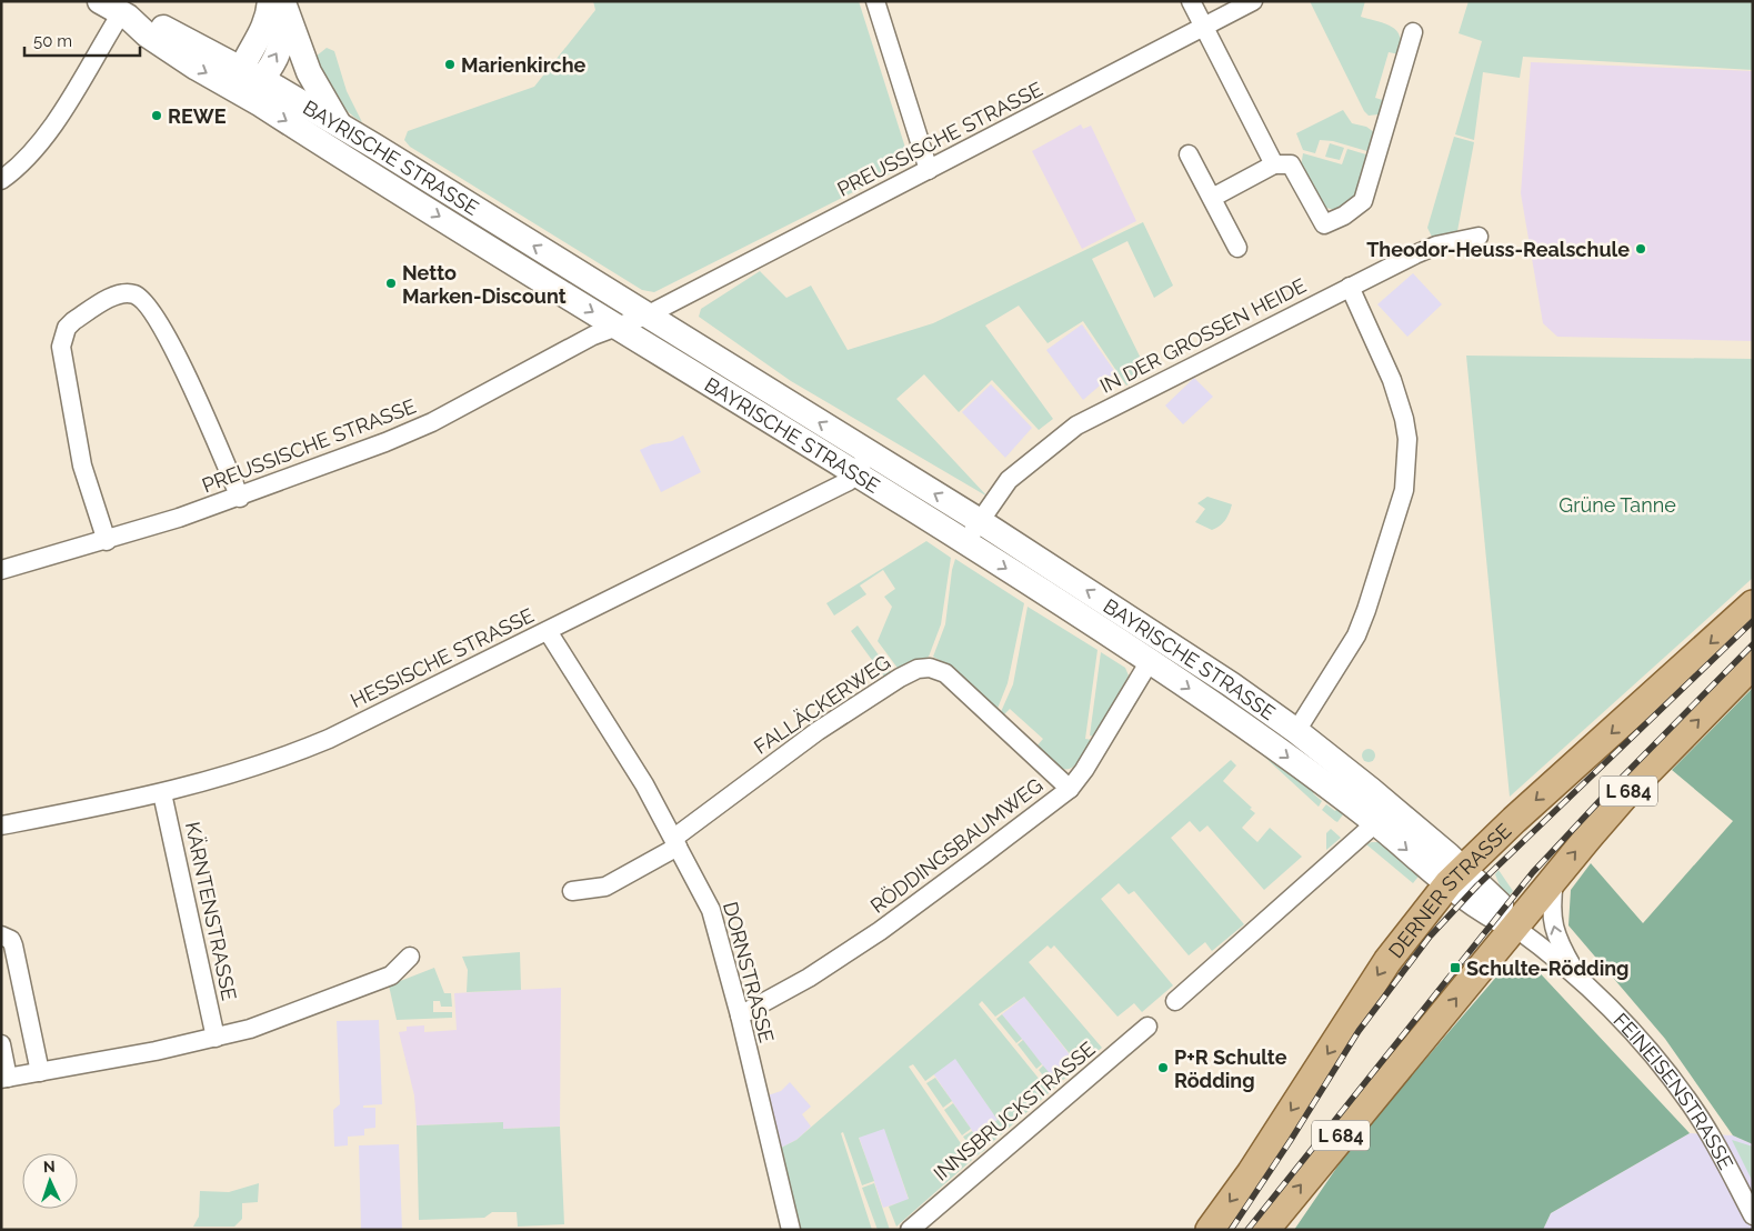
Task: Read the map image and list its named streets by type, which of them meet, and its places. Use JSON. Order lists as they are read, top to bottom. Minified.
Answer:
{"streets":{"main road":["L 684","DERNER STRASSE"],"street":["PREUSSISCHE STRASSE","BAYRISCHE STRASSE","IN DER GROSSEN HEIDE","HESSISCHE STRASSE","FALLÄCKERWEG","RÖDDINGSBAUMWEG","KÄRNTENSTRASSE","DORNSTRASSE","FEINEISENSTRASSE","INNSBRUCKSTRASSE"]},"crossings":[["PREUSSISCHE STRASSE","BAYRISCHE STRASSE"],["BAYRISCHE STRASSE","IN DER GROSSEN HEIDE"],["BAYRISCHE STRASSE","HESSISCHE STRASSE"],["BAYRISCHE STRASSE","L 684"],["BAYRISCHE STRASSE","RÖDDINGSBAUMWEG"],["BAYRISCHE STRASSE","DERNER STRASSE"],["BAYRISCHE STRASSE","FEINEISENSTRASSE"],["HESSISCHE STRASSE","KÄRNTENSTRASSE"],["HESSISCHE STRASSE","DORNSTRASSE"],["FALLÄCKERWEG","RÖDDINGSBAUMWEG"],["FALLÄCKERWEG","DORNSTRASSE"],["L 684","FEINEISENSTRASSE"],["RÖDDINGSBAUMWEG","DORNSTRASSE"]],"parks":["Grüne Tanne"],"places":{"other":["Marienkirche","REWE","Theodor-Heuss-Realschule","Netto Marken-Discount","P+R Schulte Rödding"],"transit":["Schulte-Rödding"]},"scale_bar":"50 m","north":"top"}
